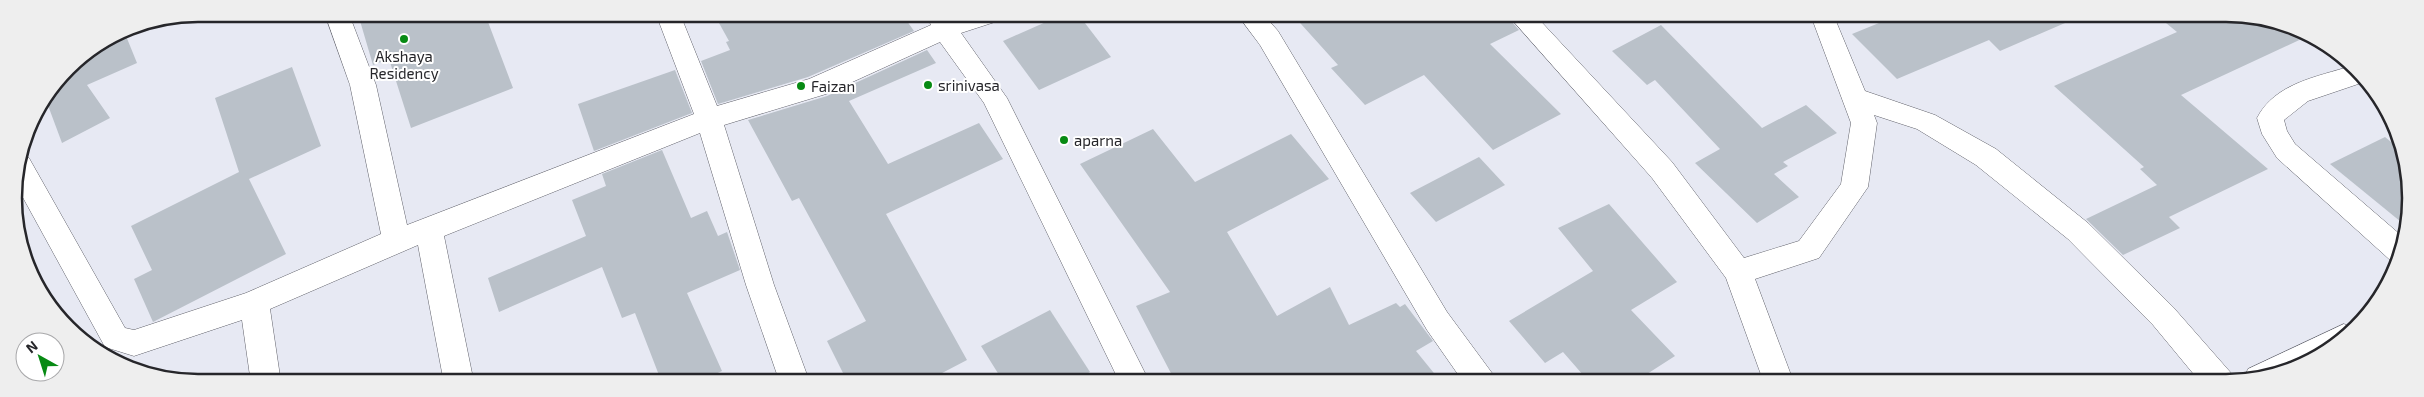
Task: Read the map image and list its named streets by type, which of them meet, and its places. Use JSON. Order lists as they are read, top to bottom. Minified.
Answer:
{"places":["Akshaya Residency","srinivasa","Faizan","aparna"],"north":"top left"}
